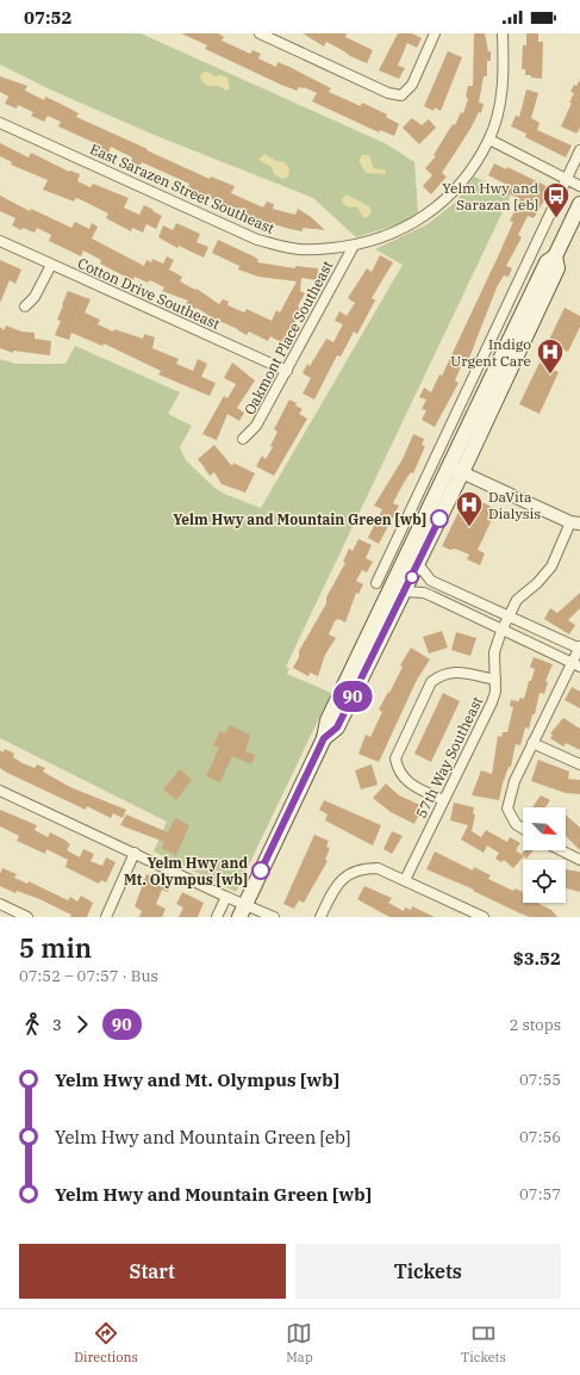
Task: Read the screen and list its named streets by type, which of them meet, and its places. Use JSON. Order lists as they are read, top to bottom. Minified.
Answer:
{"streets":{"street":["East Sarazen Street Southeast","Cotton Drive Southeast","Oakmont Place Southeast","57th Way Southeast"]},"crossings":[["East Sarazen Street Southeast","Oakmont Place Southeast"],["Cotton Drive Southeast","Oakmont Place Southeast"]],"places":{"bus stop":["Yelm Hwy and Sarazan [eb]"],"hospital":["Indigo Urgent Care","DaVita Dialysis"],"other":["Yelm Hwy and Mountain Green [wb]","Yelm Hwy and Mt. Olympus [wb]"]},"lines":["bus line 90"],"north":"bottom right","page":{"status":"07:52","on_map":"90","heading":["5 min","07:52 – 07:57 · Bus","$3.52"],"legs":["3","90","2 stops"],"list":[{"name":"Yelm Hwy and Mt. Olympus [wb]","value":"07:55"},{"name":"Yelm Hwy and Mountain Green [eb]","value":"07:56"},{"name":"Yelm Hwy and Mountain Green [wb]","value":"07:57"}],"buttons":["Start","Tickets"],"tabs":["Directions","Map","Tickets"]}}
